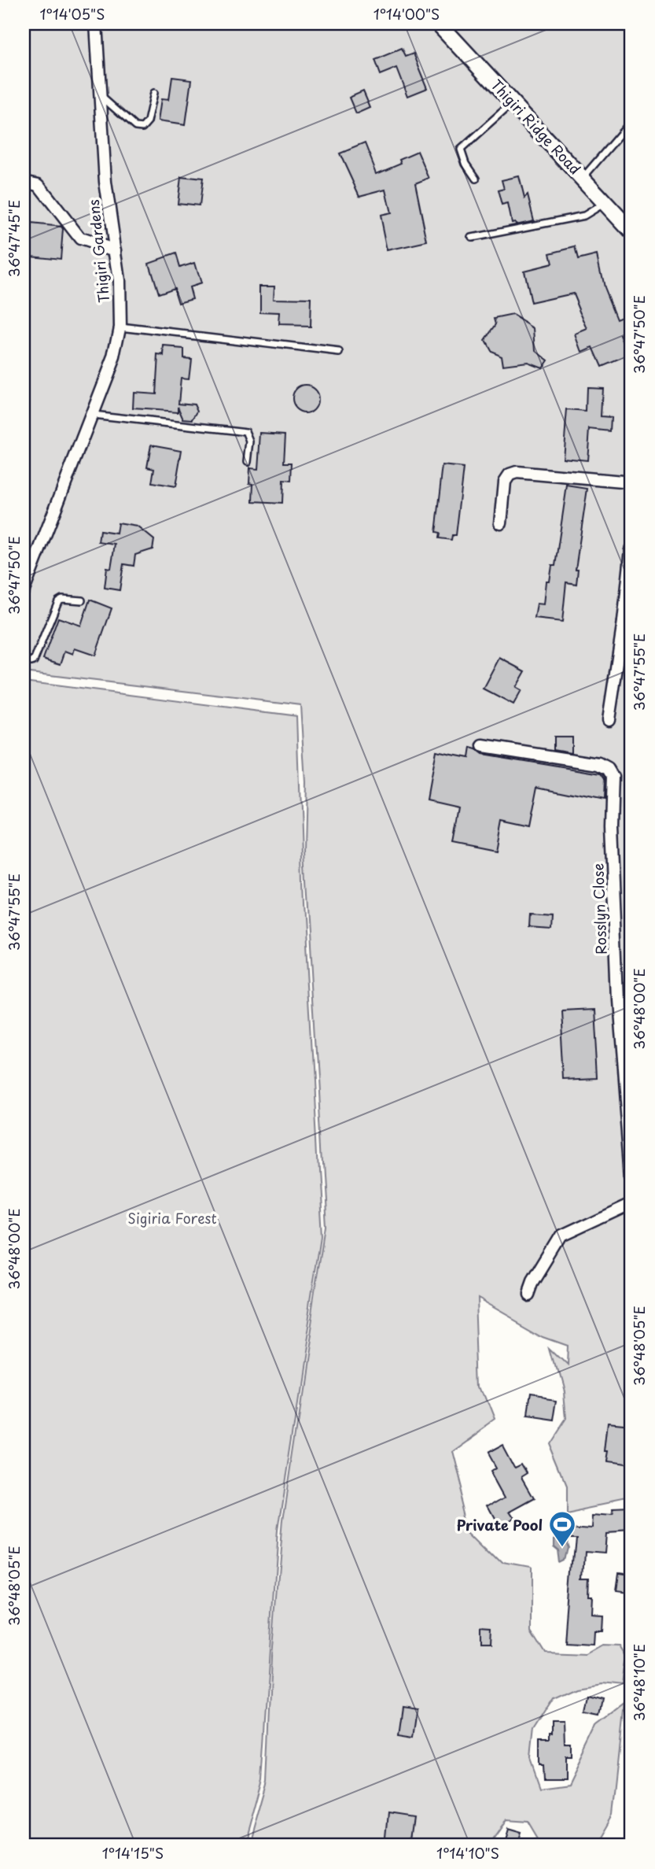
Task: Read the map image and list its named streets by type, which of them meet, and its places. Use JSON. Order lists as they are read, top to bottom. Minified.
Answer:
{"streets":{"street":["Thigiri Ridge Road","Thigiri Gardens","Rosslyn Close"]},"parks":["Sigiria Forest"],"places":{"sports":["Private Pool"]},"coordinates":["1°14'05\"S","1°14'00\"S","36°47'45\"E","36°47'50\"E","36°47'55\"E","36°48'00\"E","36°48'05\"E","36°48'10\"E","1°14'15\"S","1°14'10\"S"]}
